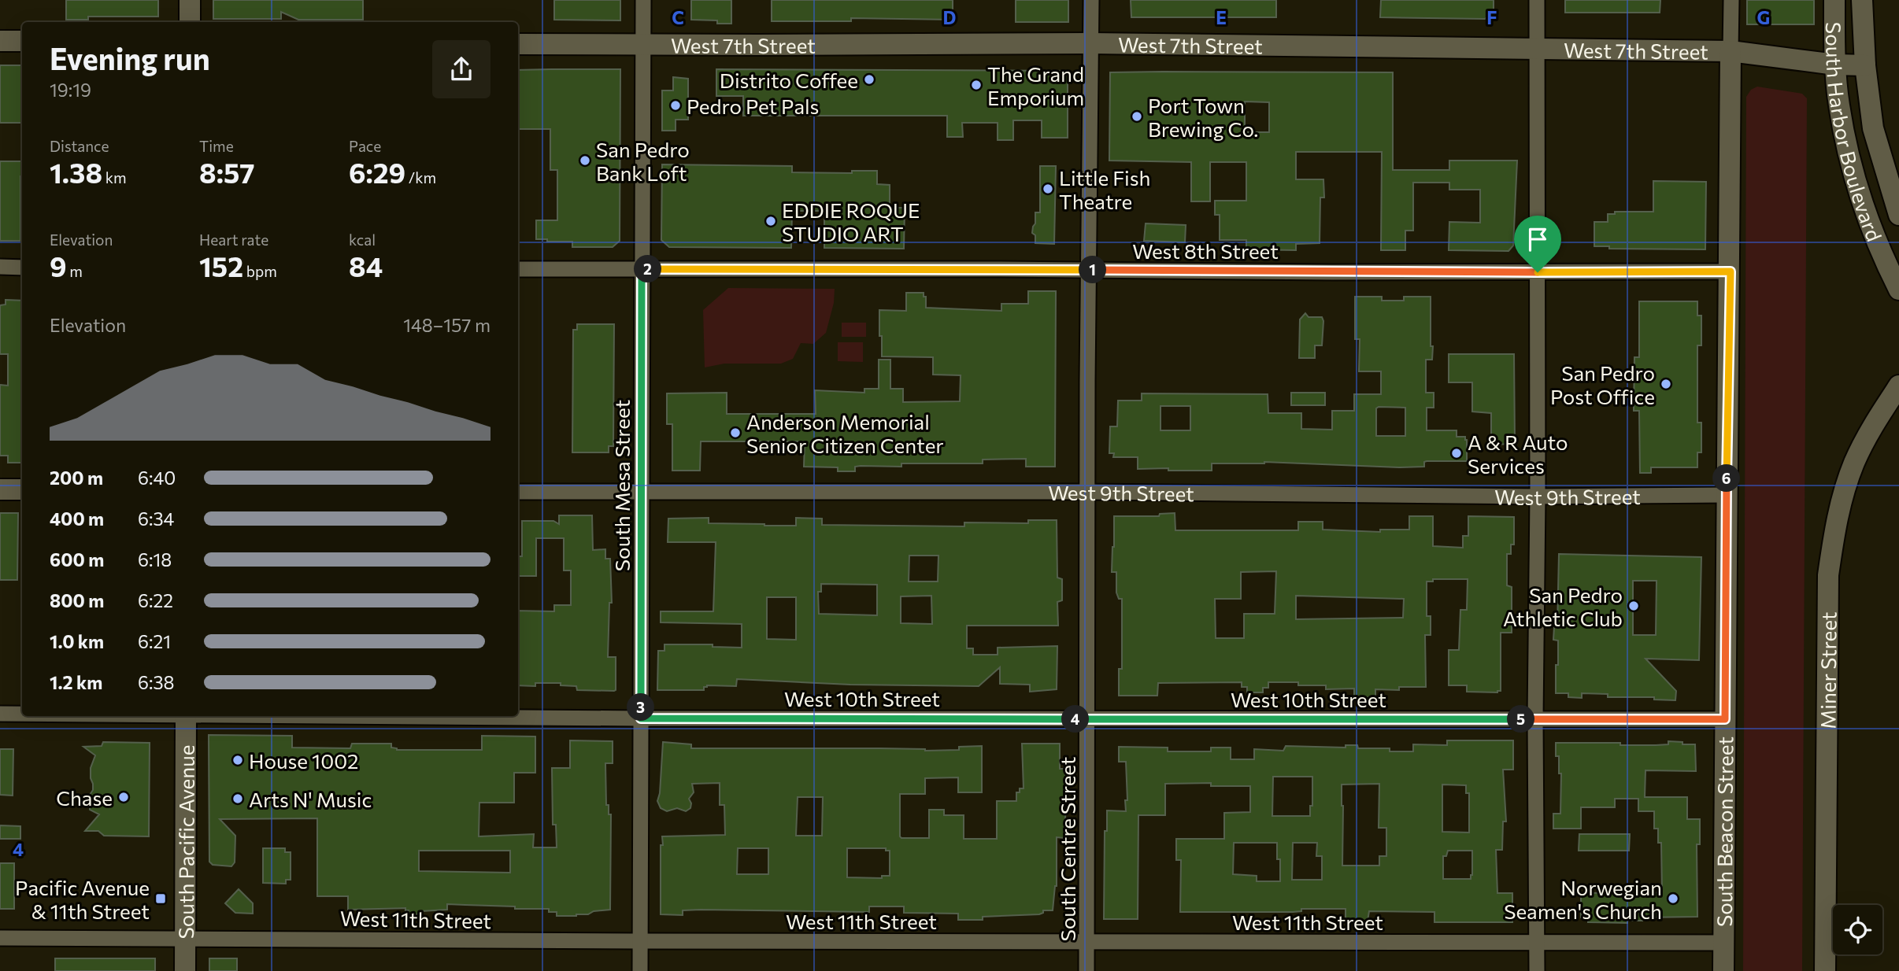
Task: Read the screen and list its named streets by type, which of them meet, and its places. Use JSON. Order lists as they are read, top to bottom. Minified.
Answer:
{"streets":{"main road":["West 7th Street","South Harbor Boulevard","Miner Street","South Beacon Street","South Pacific Avenue"],"street":["West 8th Street","South Mesa Street","West 9th Street","West 10th Street","South Centre Street","West 11th Street"]},"crossings":[["West 7th Street","South Harbor Boulevard"],["West 7th Street","South Mesa Street"],["West 7th Street","South Beacon Street"],["West 7th Street","South Centre Street"],["West 8th Street","South Mesa Street"],["West 8th Street","South Beacon Street"],["West 8th Street","South Centre Street"],["South Mesa Street","West 9th Street"],["South Mesa Street","West 10th Street"],["South Mesa Street","West 11th Street"],["West 9th Street","South Beacon Street"],["West 9th Street","South Centre Street"],["West 10th Street","South Beacon Street"],["West 10th Street","South Centre Street"],["South Beacon Street","West 11th Street"],["South Pacific Avenue","West 11th Street"],["South Centre Street","West 11th Street"]],"places":{"other":["Distrito Coffee","The Grand Emporium","Pedro Pet Pals","Port Town Brewing Co.","San Pedro Bank Loft","Little Fish Theatre","EDDIE ROQUE STUDIO ART","San Pedro Post Office","Anderson Memorial Senior Citizen Center","A & R Auto Services","San Pedro Athletic Club","House 1002","Chase","Arts N' Music","Norwegian Seamen's Church"],"transit":["Pacific Avenue & 11th Street"]},"page":{"heading":["Evening run","19:19"],"stats":[["Distance","1.38 km"],["Time","8:57"],["Pace","6:29 /km"],["Elevation","9 m"],["Heart rate","152 bpm"],["kcal","84"]],"pins":["2","1","6","3","4","5"],"chart":["Elevation","148–157 m"],"list":[{"name":"200 m","note":"6:40"},{"name":"400 m","note":"6:34"},{"name":"600 m","note":"6:18"},{"name":"800 m","note":"6:22"},{"name":"1.0 km","note":"6:21"},{"name":"1.2 km","note":"6:38"}]},"grid":{"columns":["C","D","E","F","G"],"rows":["4"]}}
